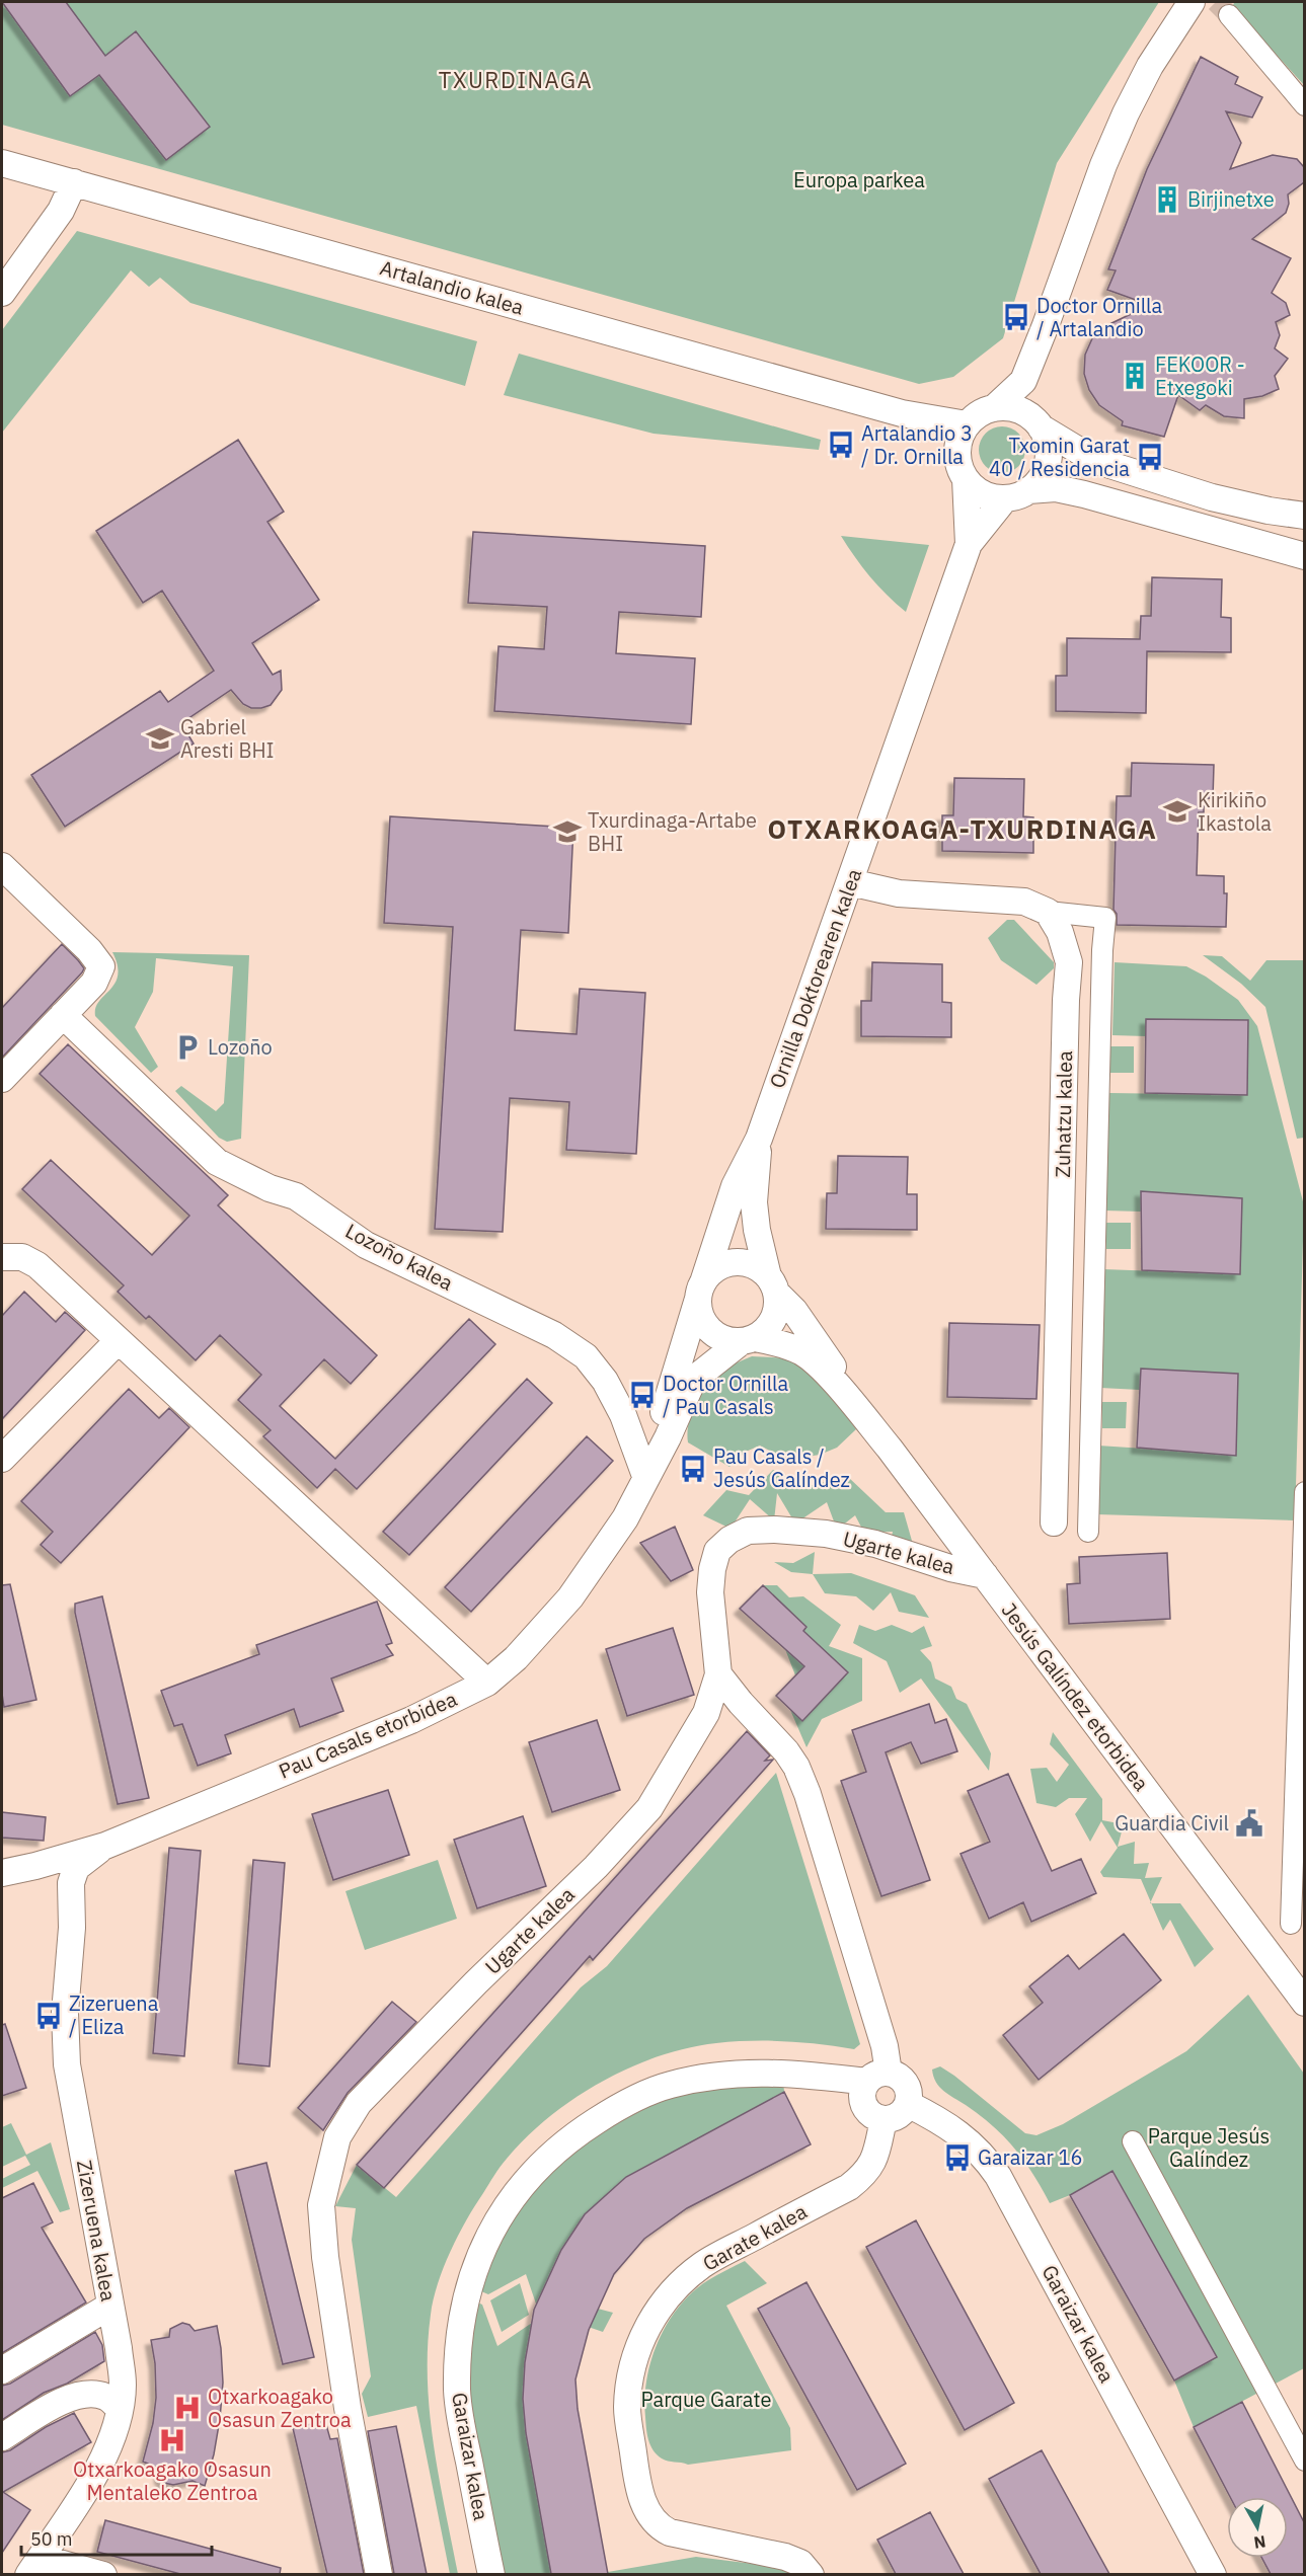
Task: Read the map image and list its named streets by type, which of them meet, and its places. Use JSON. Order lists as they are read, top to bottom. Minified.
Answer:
{"streets":{"street":["Artalandio kalea","Ornilla Doktorearen kalea","Zuhatzu kalea","Lozoño kalea","Ugarte kalea","Jesús Galíndez etorbidea","Pau Casals etorbidea","Zizeruena kalea","Garate kalea","Garaizar kalea"]},"crossings":[["Artalandio kalea","Ornilla Doktorearen kalea"],["Ornilla Doktorearen kalea","Jesús Galíndez etorbidea"],["Ornilla Doktorearen kalea","Pau Casals etorbidea"],["Lozoño kalea","Pau Casals etorbidea"],["Ugarte kalea","Jesús Galíndez etorbidea"],["Jesús Galíndez etorbidea","Pau Casals etorbidea"],["Garate kalea","Garaizar kalea"]],"districts":["TXURDINAGA","OTXARKOAGA-TXURDINAGA"],"parks":["Europa parkea","Parque Jesús Galíndez","Parque Garate"],"places":{"building":["Birjinetxe","FEKOOR - Etxegoki"],"bus stop":["Doctor Ornilla / Artalandio","Artalandio 3 / Dr. Ornilla","Txomin Garat 40 / Residencia","Doctor Ornilla / Pau Casals","Pau Casals / Jesús Galíndez","Zizeruena / Eliza","Garaizar 16"],"school or university":["Gabriel Aresti BHI","Kirikiño Ikastola","Txurdinaga-Artabe BHI"],"parking":["Lozoño"],"public building":["Guardia Civil"],"hospital":["Otxarkoagako Osasun Zentroa","Otxarkoagako Osasun Mentaleko Zentroa"]},"scale_bar":"50 m","north":"bottom"}
